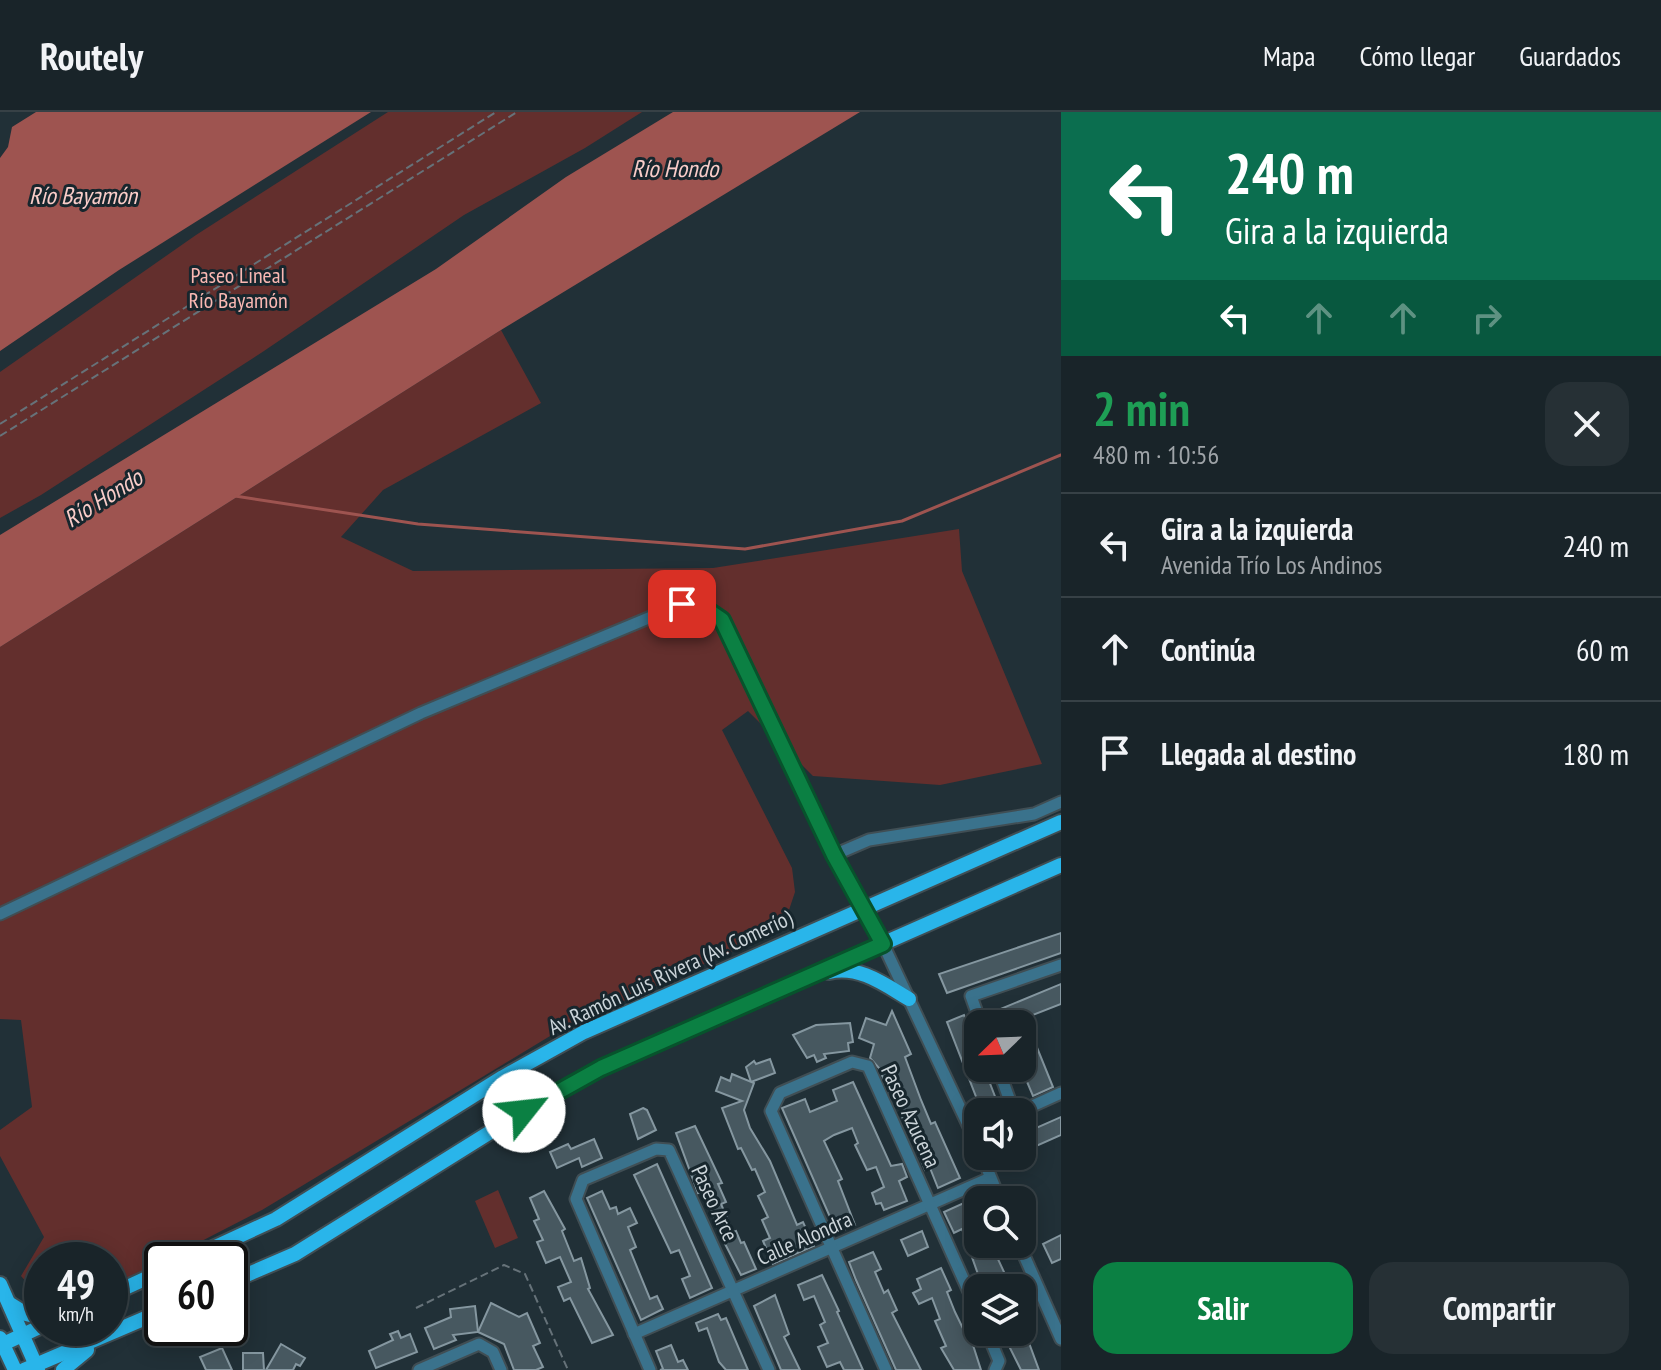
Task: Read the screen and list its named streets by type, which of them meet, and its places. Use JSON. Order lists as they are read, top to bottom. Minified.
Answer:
{"streets":{"main road":["Av. Ramón Luis Rivera (Av. Comerío)"],"street":["Paseo Azucena","Paseo Arce","Calle Alondra"]},"crossings":[["Paseo Azucena","Calle Alondra"],["Paseo Arce","Calle Alondra"]],"water":["Río Hondo","Río Bayamón"],"parks":["Paseo Lineal Río Bayamón"],"north":"bottom left","page":{"header":"Routely","nav":["Mapa","Cómo llegar","Guardados"],"turn":["240 m","Gira a la izquierda"],"heading":["2 min","480 m · 10:56"],"list":[{"name":"Gira a la izquierda","note":"Avenida Trío Los Andinos","value":"240 m"},{"name":"Continúa","value":"60 m"},{"name":"Llegada al destino","value":"180 m"}],"speed":"49 km/h","limit":"60","buttons":["Salir","Compartir"]}}
